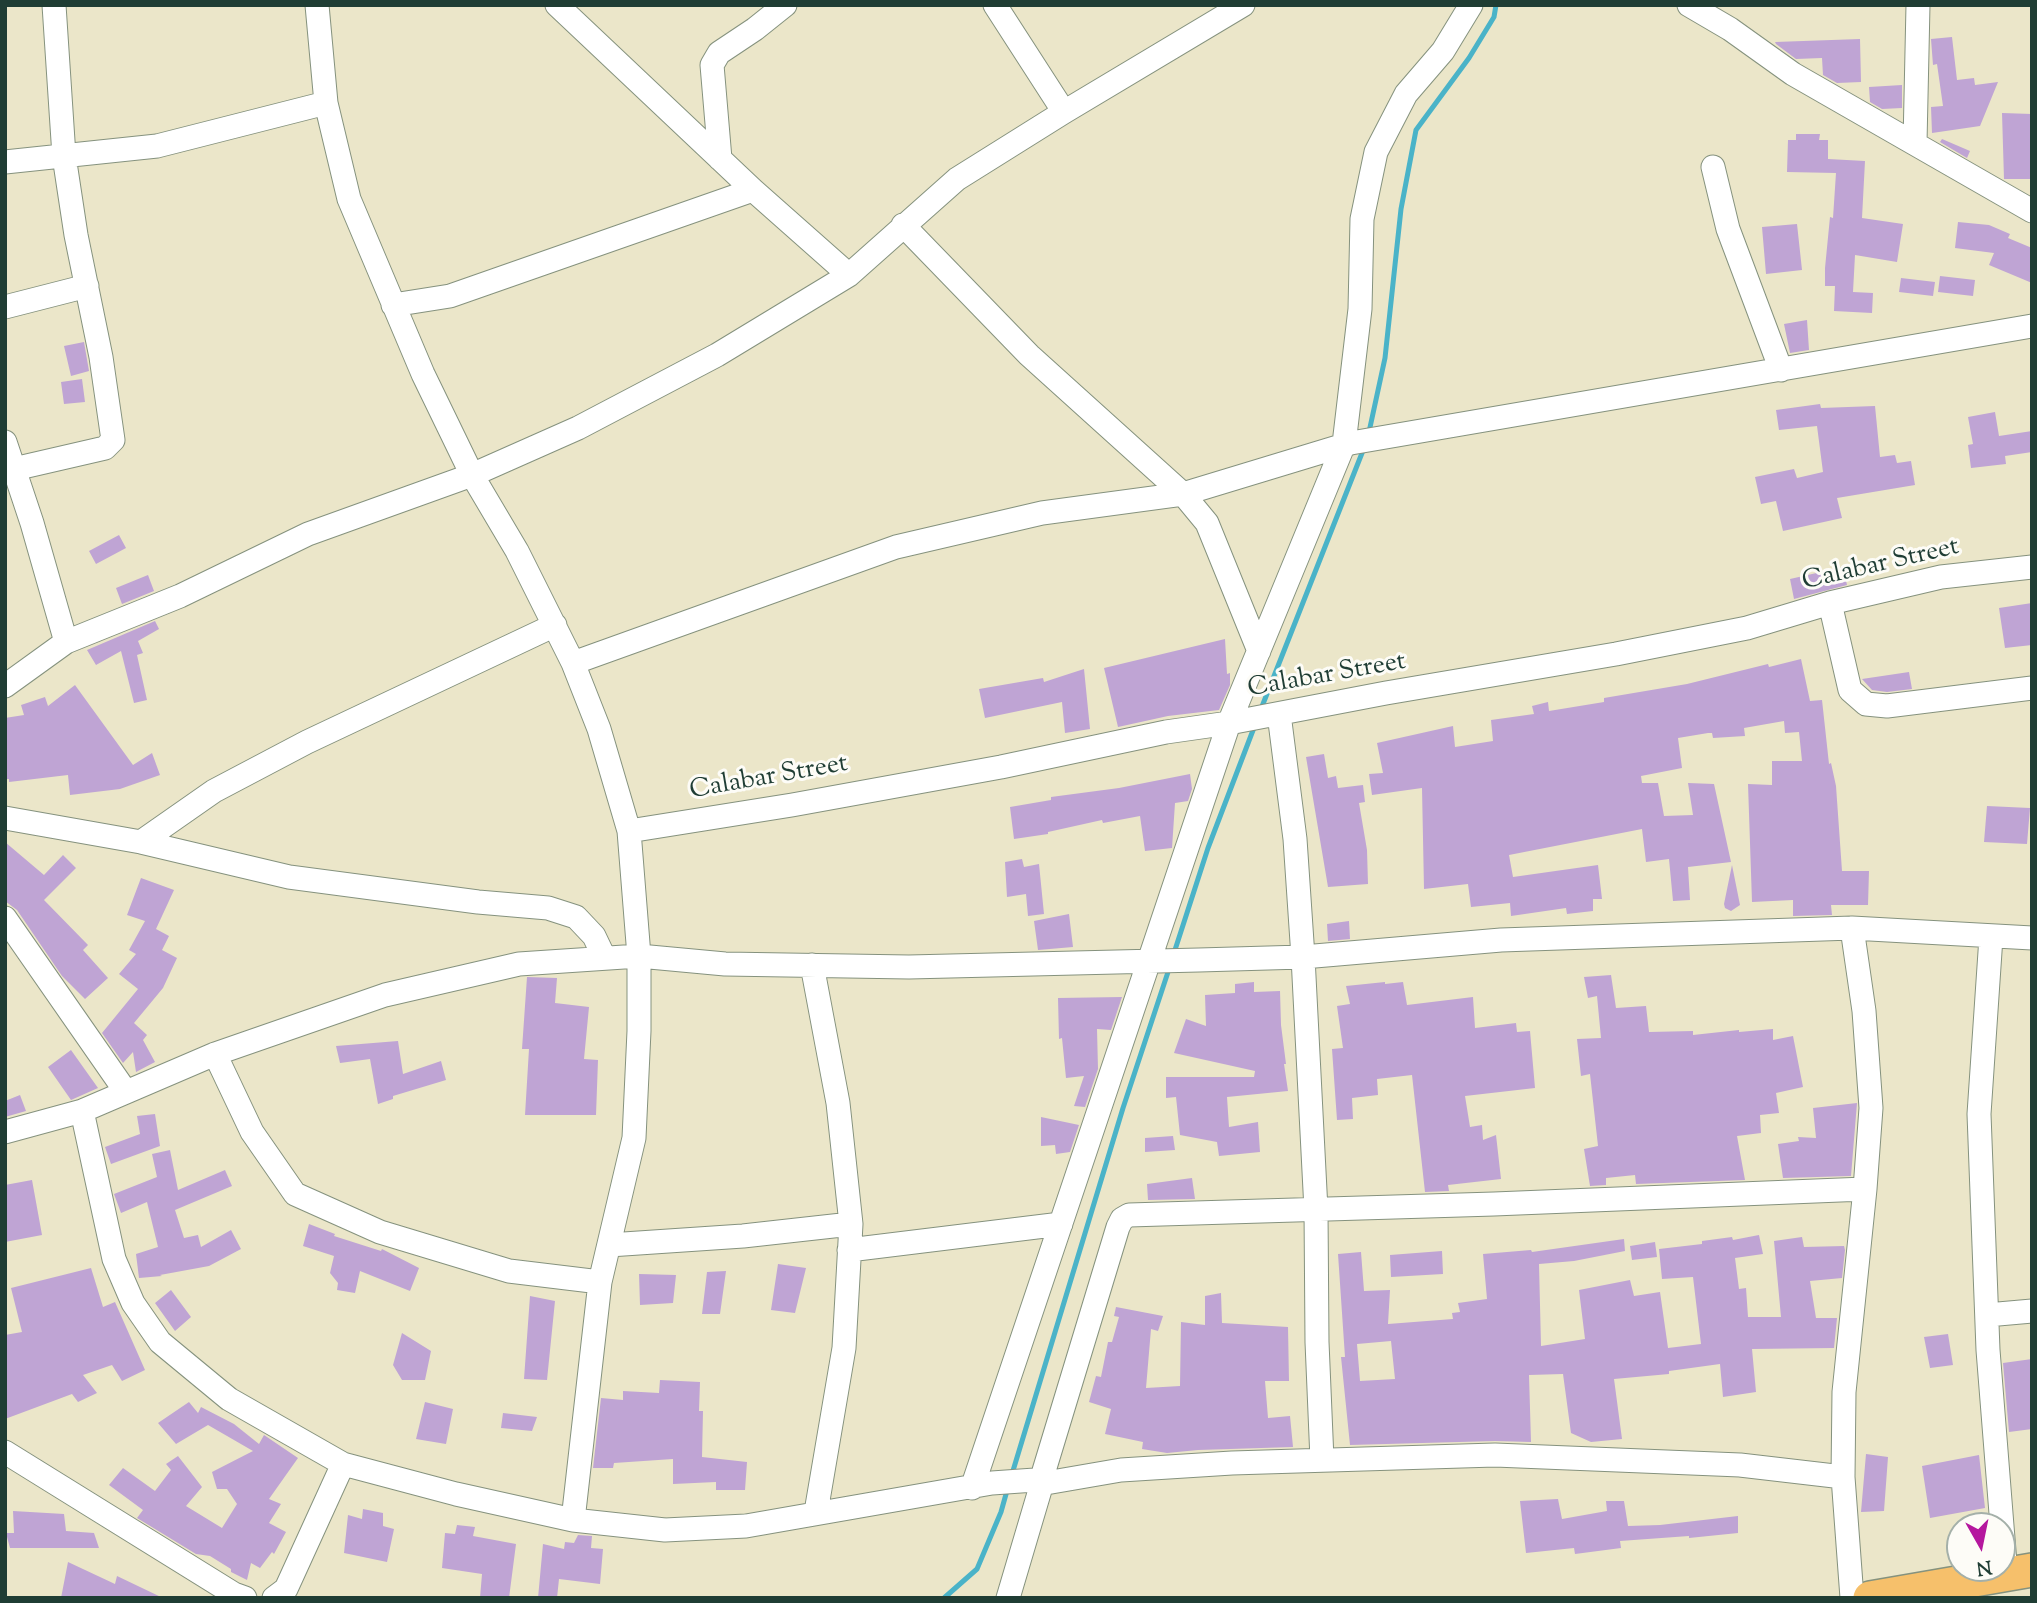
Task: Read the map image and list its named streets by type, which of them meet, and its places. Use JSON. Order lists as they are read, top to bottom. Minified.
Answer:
{"streets":{"street":["Calabar Street"]},"north":"bottom"}
